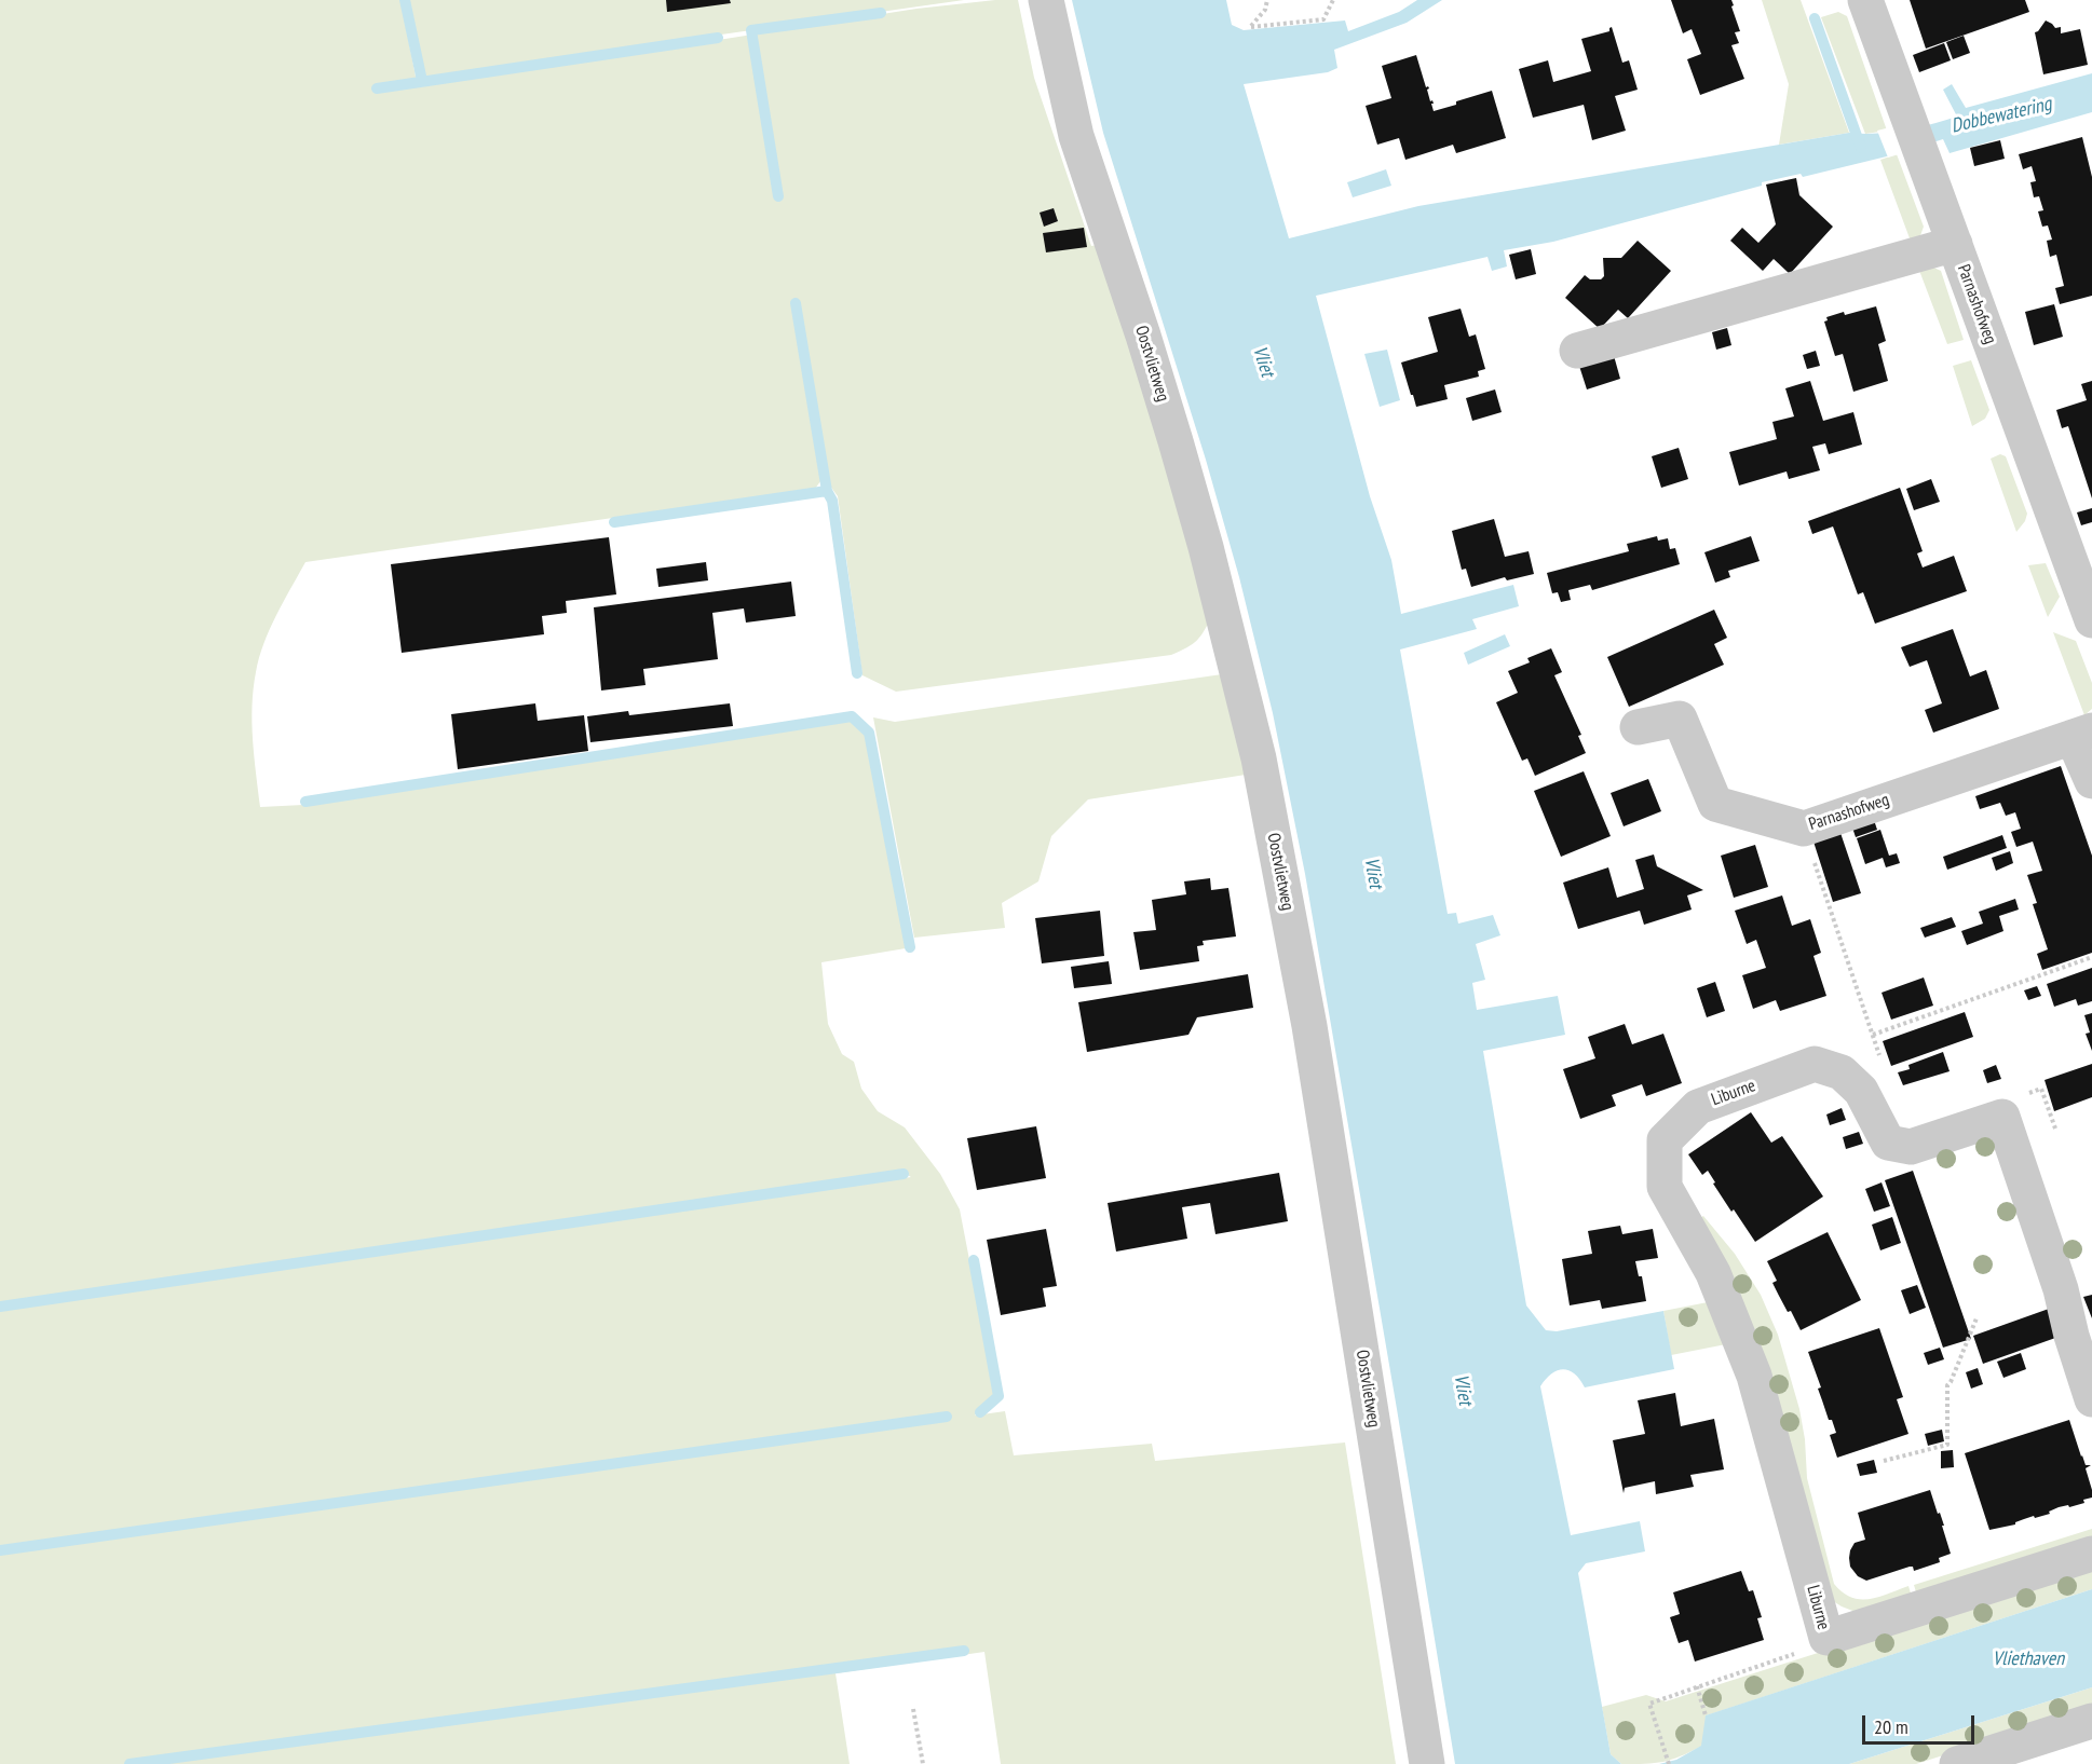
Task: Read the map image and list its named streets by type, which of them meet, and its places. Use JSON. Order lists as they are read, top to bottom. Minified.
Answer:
{"streets":{"street":["Parnashofweg","Oostvlietweg","Liburne"]},"water":["Dobbewatering","Vliet","Vliethaven"],"scale_bar":"20 m"}
